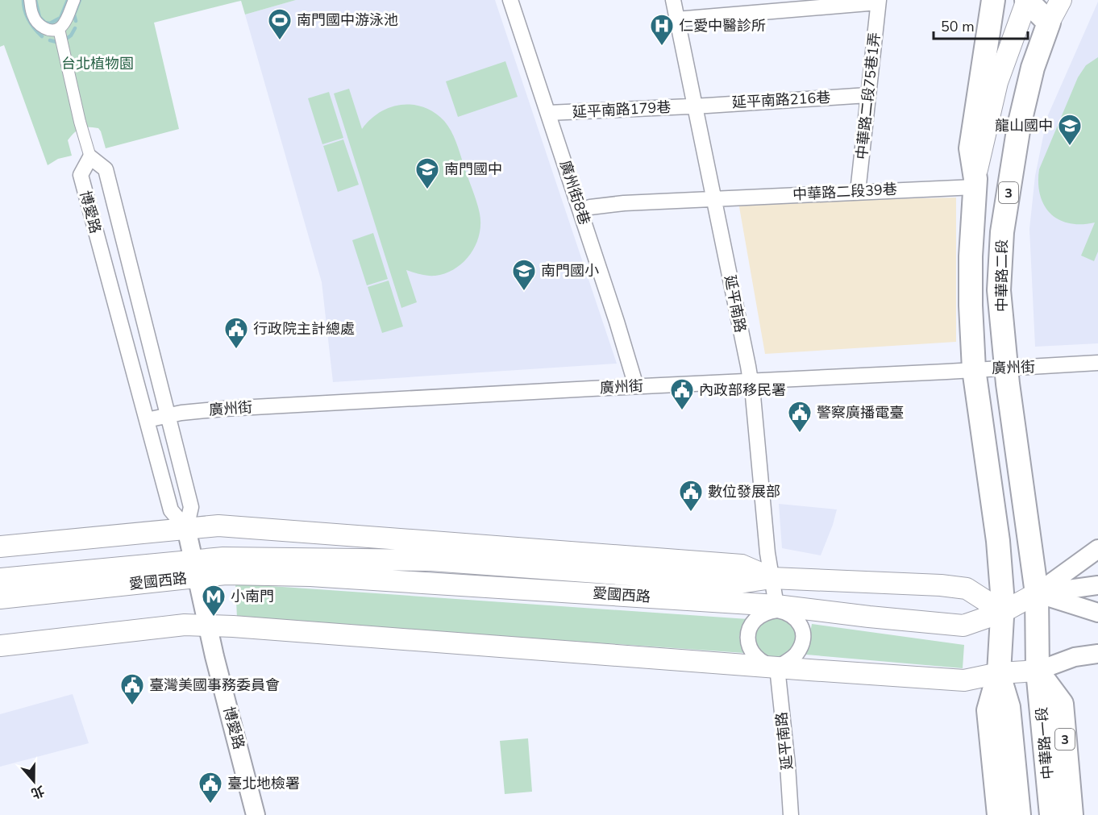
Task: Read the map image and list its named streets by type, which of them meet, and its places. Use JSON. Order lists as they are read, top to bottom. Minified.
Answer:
{"streets":{"main road":["3","中華路二段","愛國西路","中華路一段"],"street":["中華路二段75巷1弄","延平南路216巷","延平南路179巷","中華路二段39巷","廣州街8巷","博愛路","延平南路","廣州街"]},"crossings":[["中華路二段75巷1弄","延平南路216巷"],["中華路二段75巷1弄","中華路二段39巷"],["延平南路216巷","延平南路179巷"],["延平南路216巷","延平南路"],["延平南路179巷","廣州街8巷"],["延平南路179巷","延平南路"],["中華路二段39巷","廣州街8巷"],["中華路二段39巷","中華路二段"],["中華路二段39巷","延平南路"],["廣州街8巷","廣州街"],["博愛路","廣州街"],["博愛路","愛國西路"],["中華路二段","廣州街"],["中華路二段","愛國西路"],["中華路二段","中華路一段"],["延平南路","廣州街"],["延平南路","愛國西路"]],"parks":["台北植物園"],"places":{"sports":["南門國中游泳池"],"hospital":["仁愛中醫診所"],"school or university":["龍山國中","南門國中","南門國小"],"public building":["行政院主計總處","內政部移民署","警察廣播電臺","數位發展部","臺灣美國事務委員會","臺北地檢署"],"metro station":["小南門"]},"scale_bar":"50 m","north":"bottom"}
